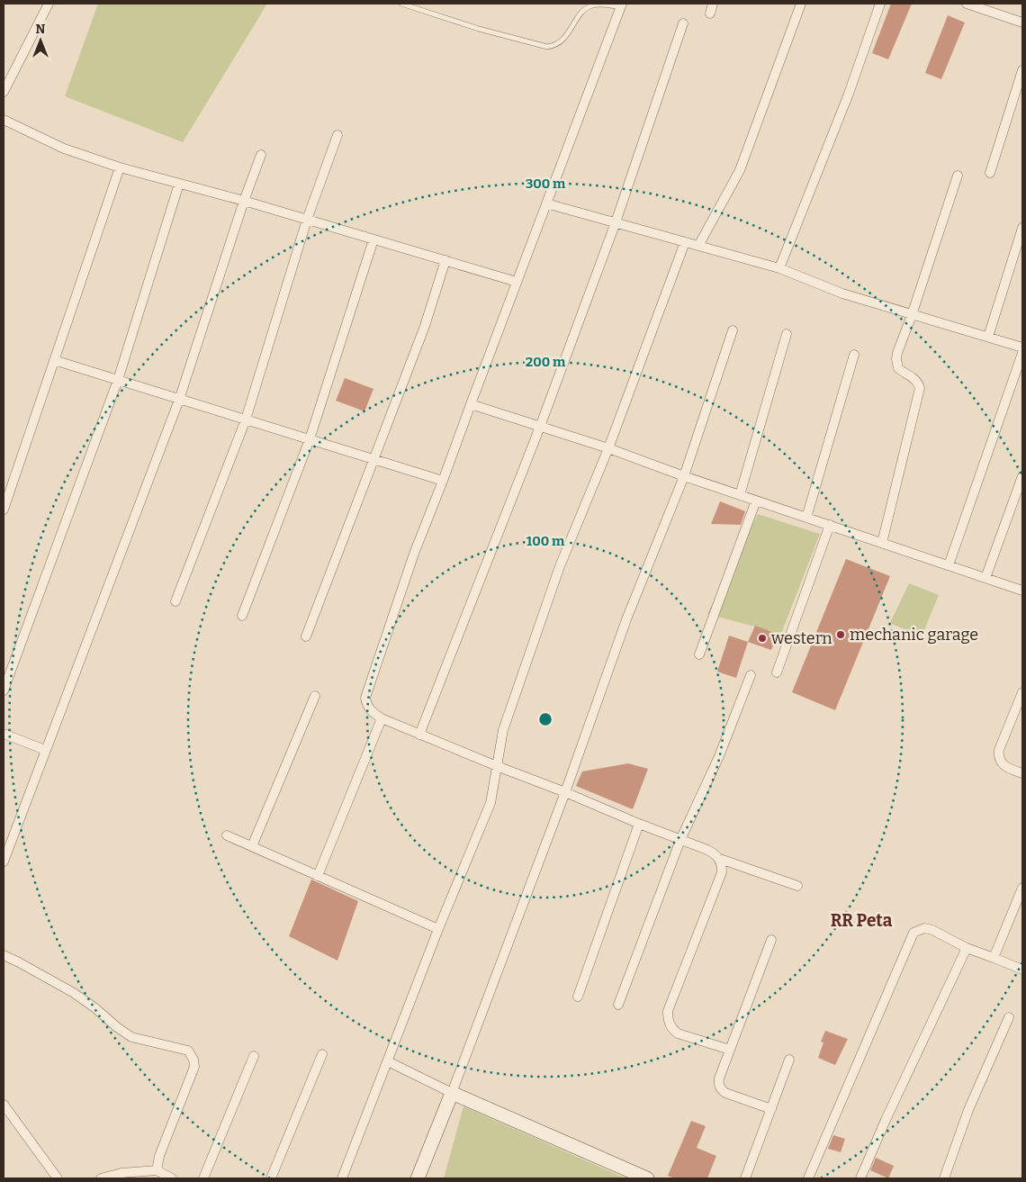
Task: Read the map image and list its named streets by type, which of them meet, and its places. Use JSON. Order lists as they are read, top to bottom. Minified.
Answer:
{"districts":["RR Peta"],"places":["mechanic garage","western"],"north":"top","rings":["300 m","200 m","100 m"]}
